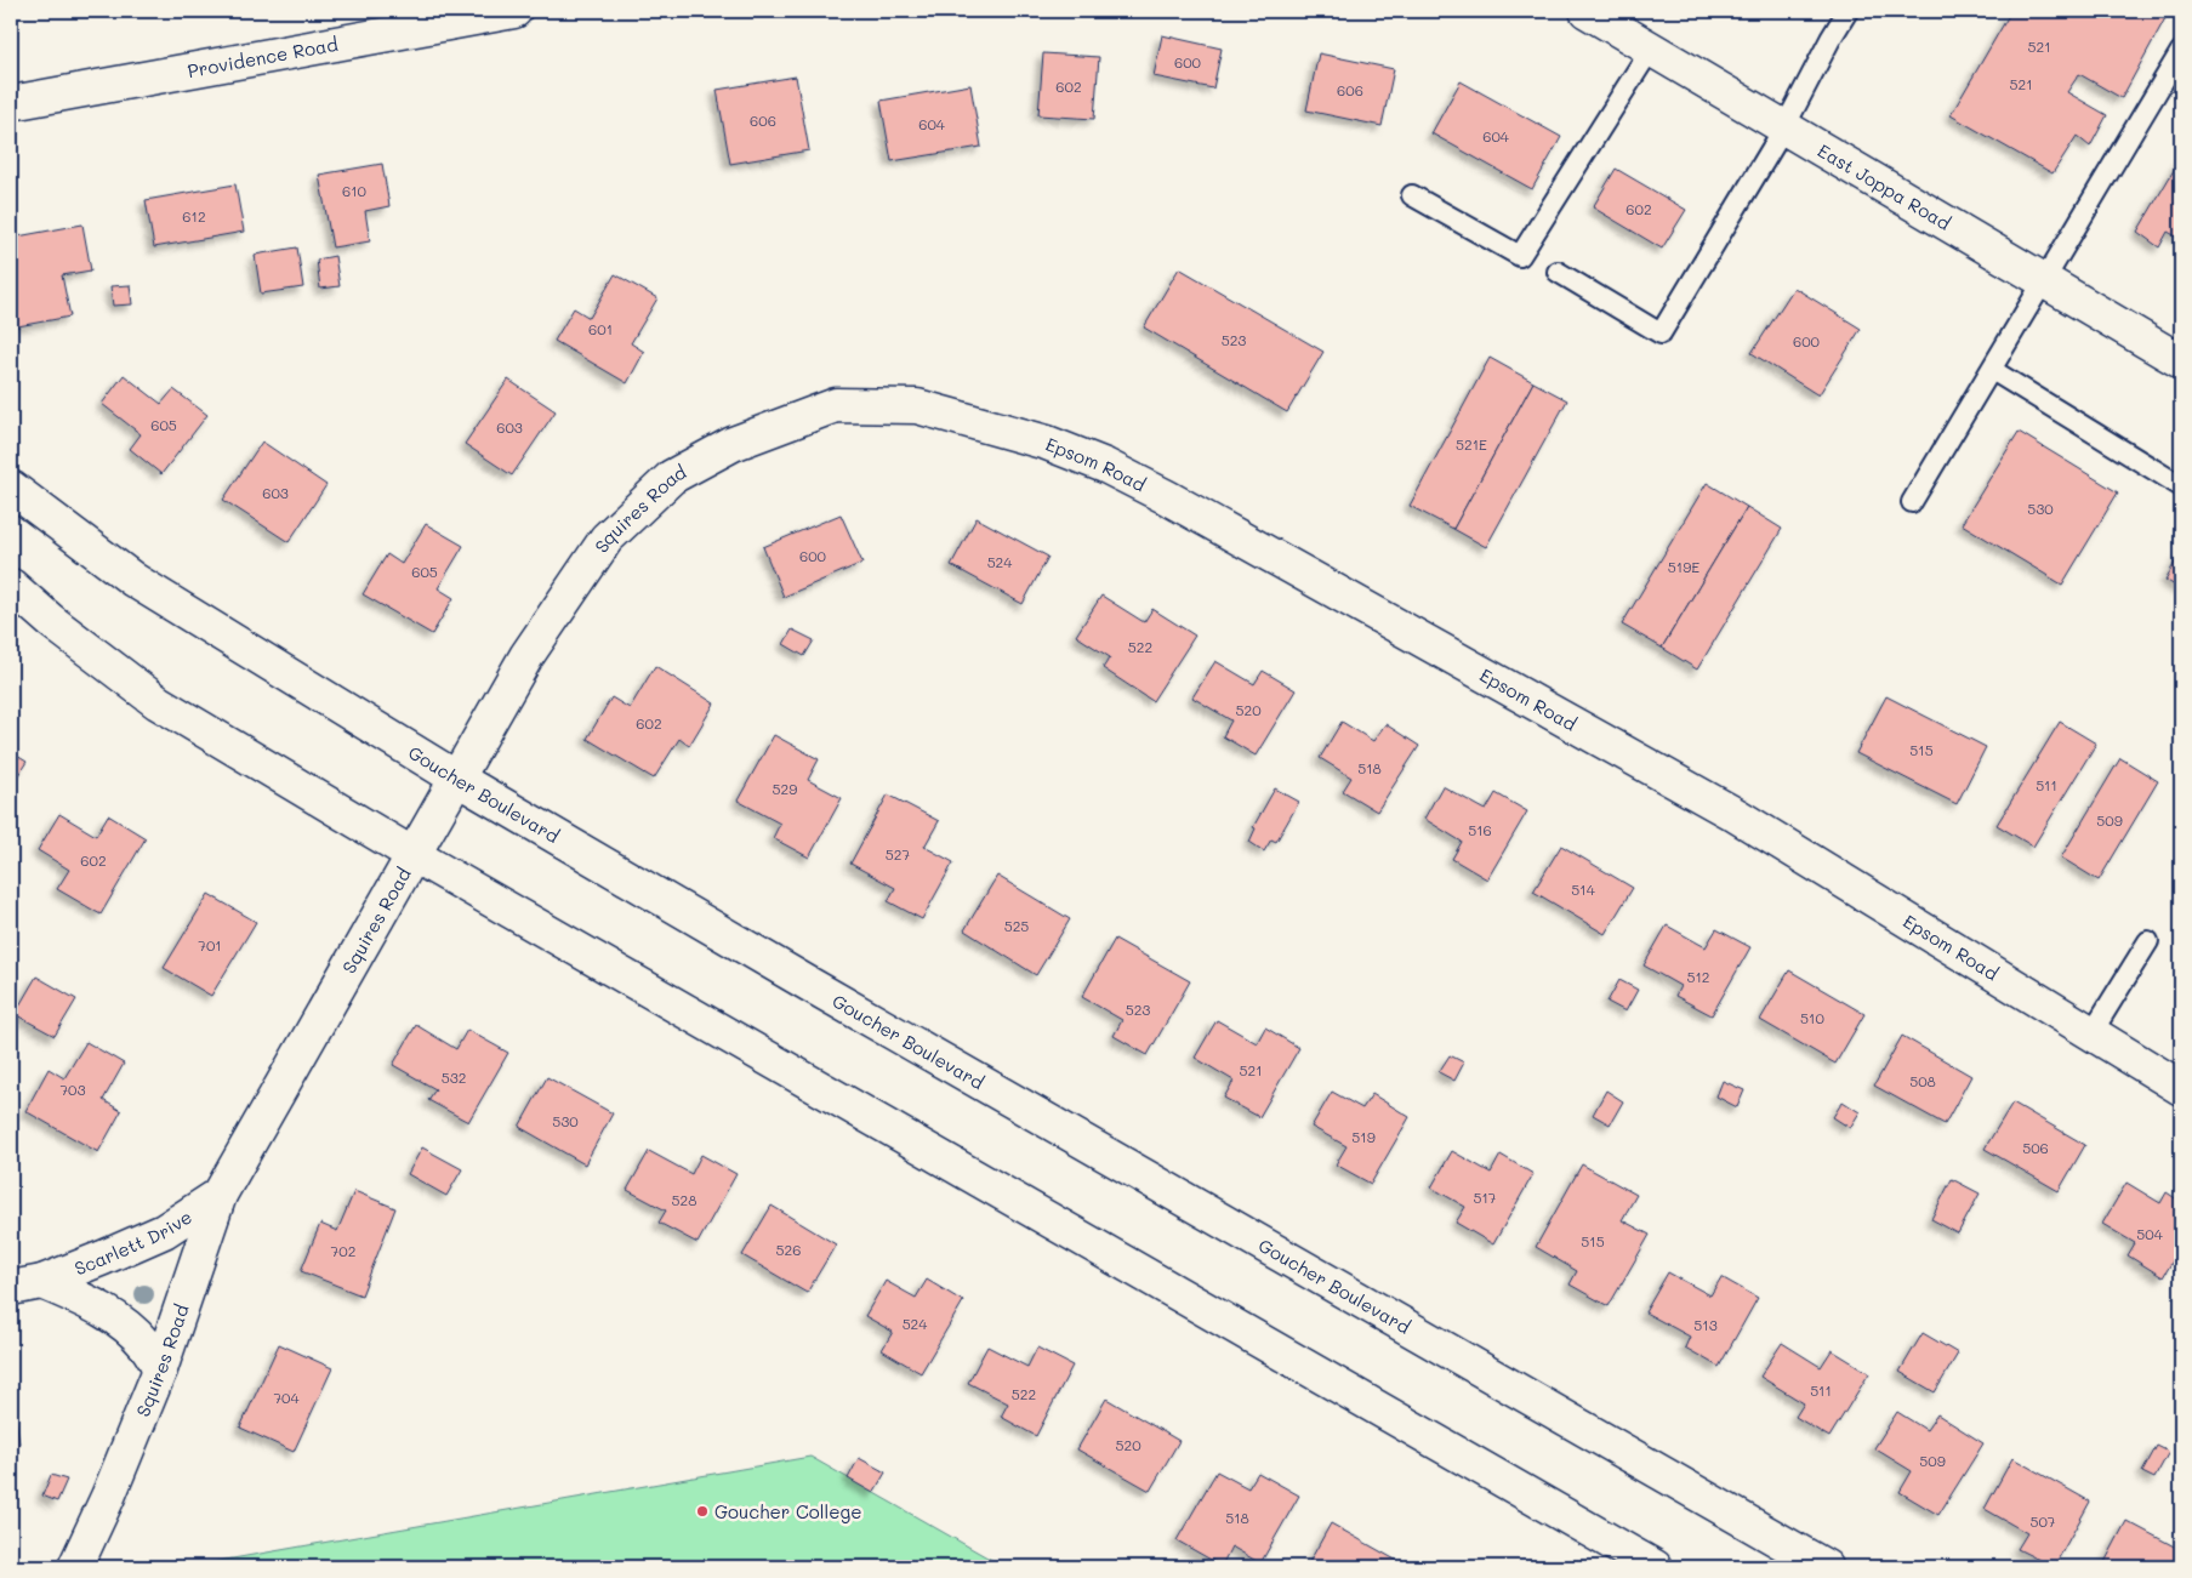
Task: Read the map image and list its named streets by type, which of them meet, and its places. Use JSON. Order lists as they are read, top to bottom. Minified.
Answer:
{"streets":{"main road":["Providence Road","East Joppa Road","Epsom Road","Squires Road","Goucher Boulevard","Scarlett Drive"]},"crossings":[["Epsom Road","Squires Road"],["Squires Road","Goucher Boulevard"],["Squires Road","Scarlett Drive"]],"places":["Goucher College"],"house_numbers":["521","600","521","602","606","606","604","604","610","602","612","601","523","600","605","603","521E","603","530","600","524","519E","605","522","520","602","515","518","511","529","509","516","527","602","514","525","701","512","523","510","521","532","508","703","530","519","506","517","528","504","515","526","702","524","513","511","522","704","520","509","518","507"]}
